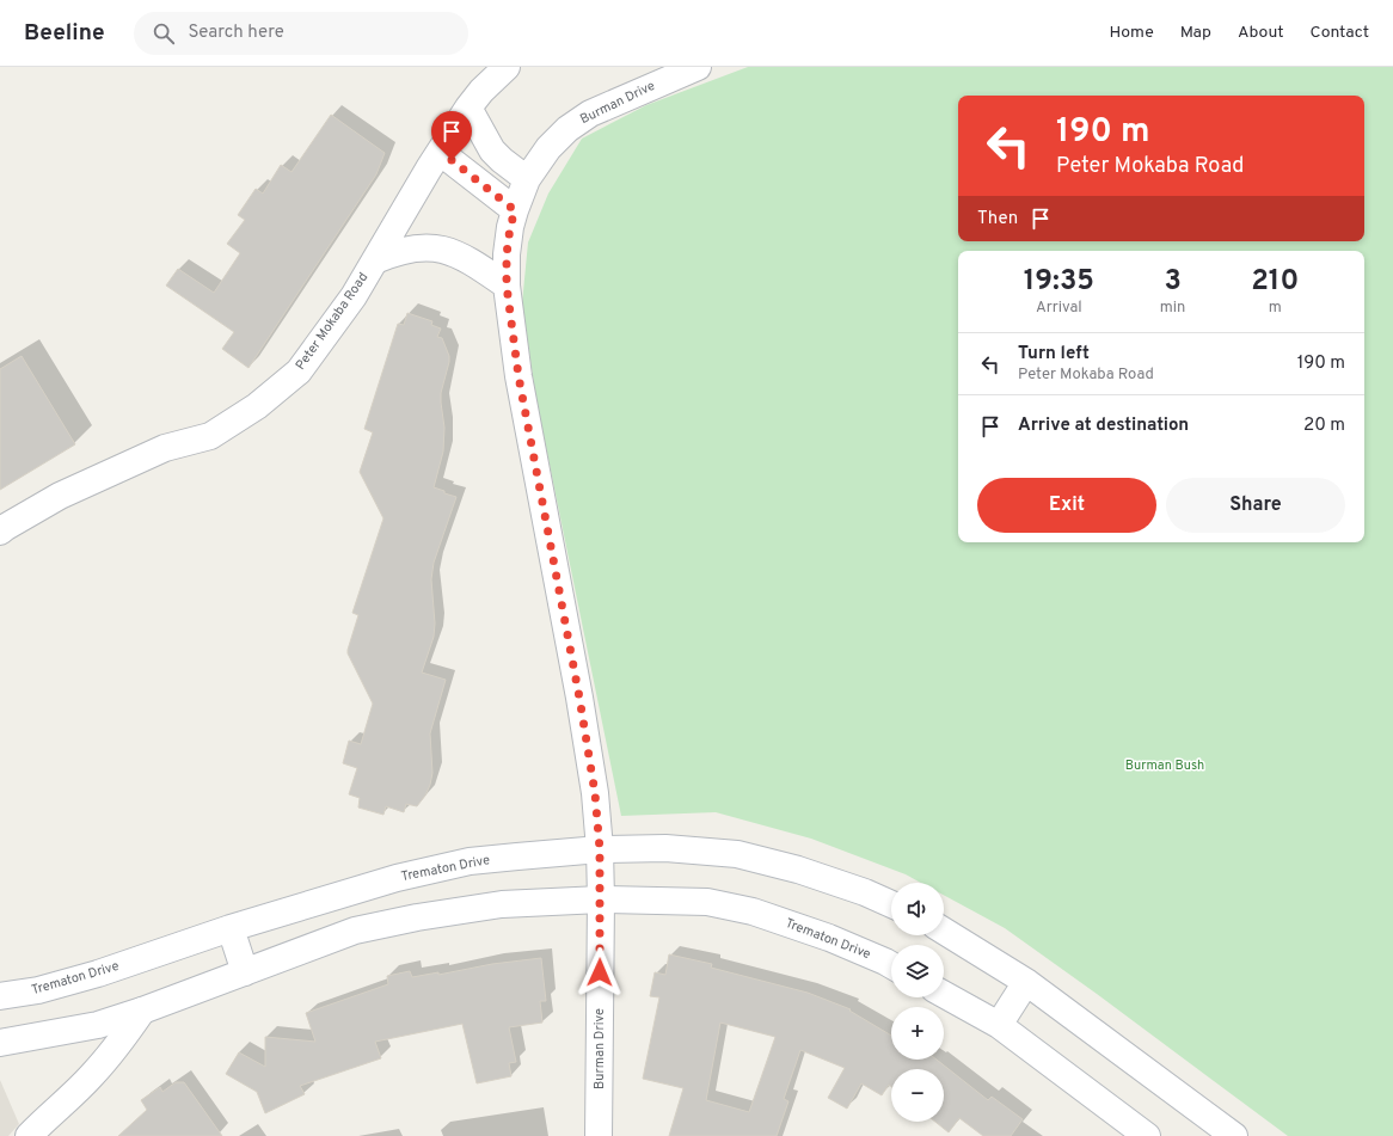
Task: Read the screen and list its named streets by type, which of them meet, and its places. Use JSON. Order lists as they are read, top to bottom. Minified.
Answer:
{"streets":{"street":["Burman Drive","Peter Mokaba Road","Trematon Drive"]},"crossings":[["Burman Drive","Trematon Drive"]],"parks":["Burman Bush"],"page":{"header":"Beeline","search":"Search here","nav":["Home","Map","About","Contact"],"turn":["190 m","Peter Mokaba Road"],"then":"Then","eta":["19:35","Arrival","3","min","210","m"],"list":[{"name":"Turn left","note":"Peter Mokaba Road","value":"190 m"},{"name":"Arrive at destination","value":"20 m"}],"buttons":["Exit","Share"],"map_buttons":["+","−"]}}
